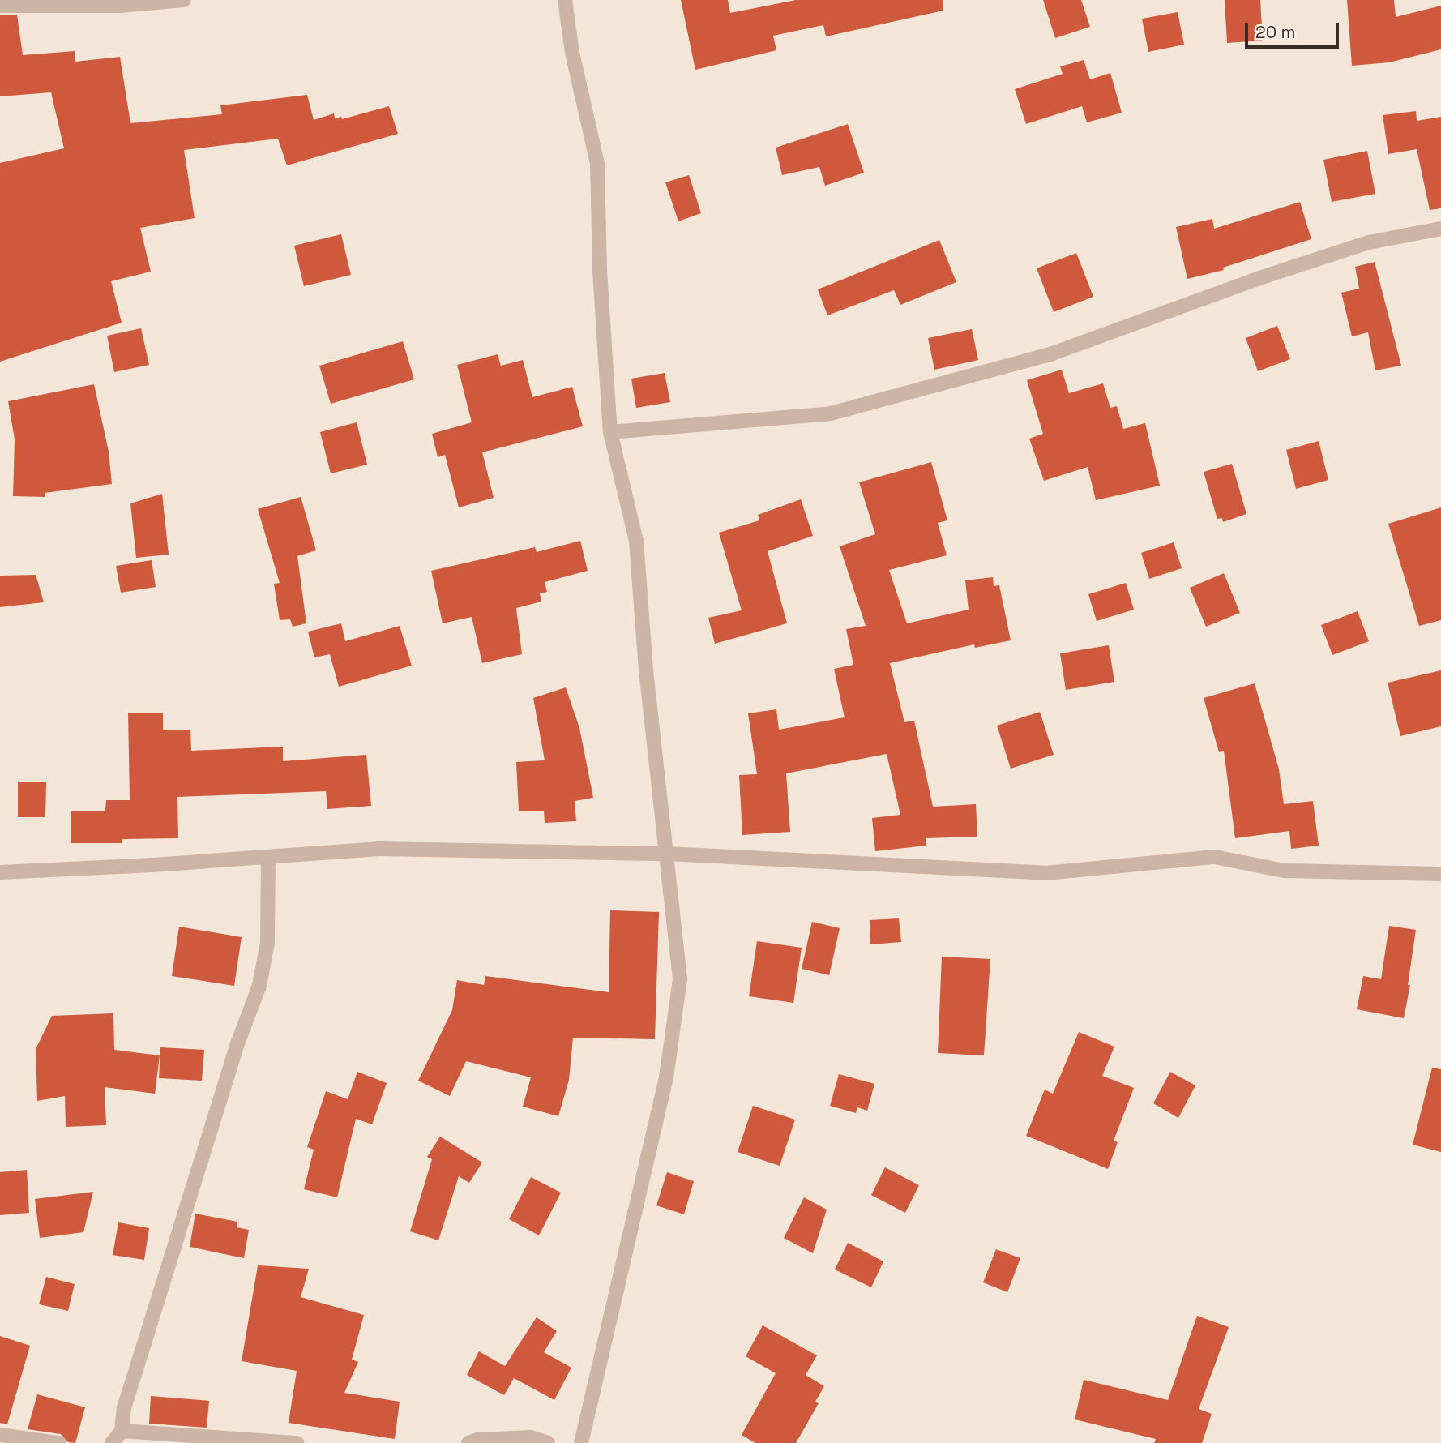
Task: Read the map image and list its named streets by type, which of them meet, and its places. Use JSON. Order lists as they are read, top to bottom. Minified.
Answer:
{"scale_bar":"20 m"}
